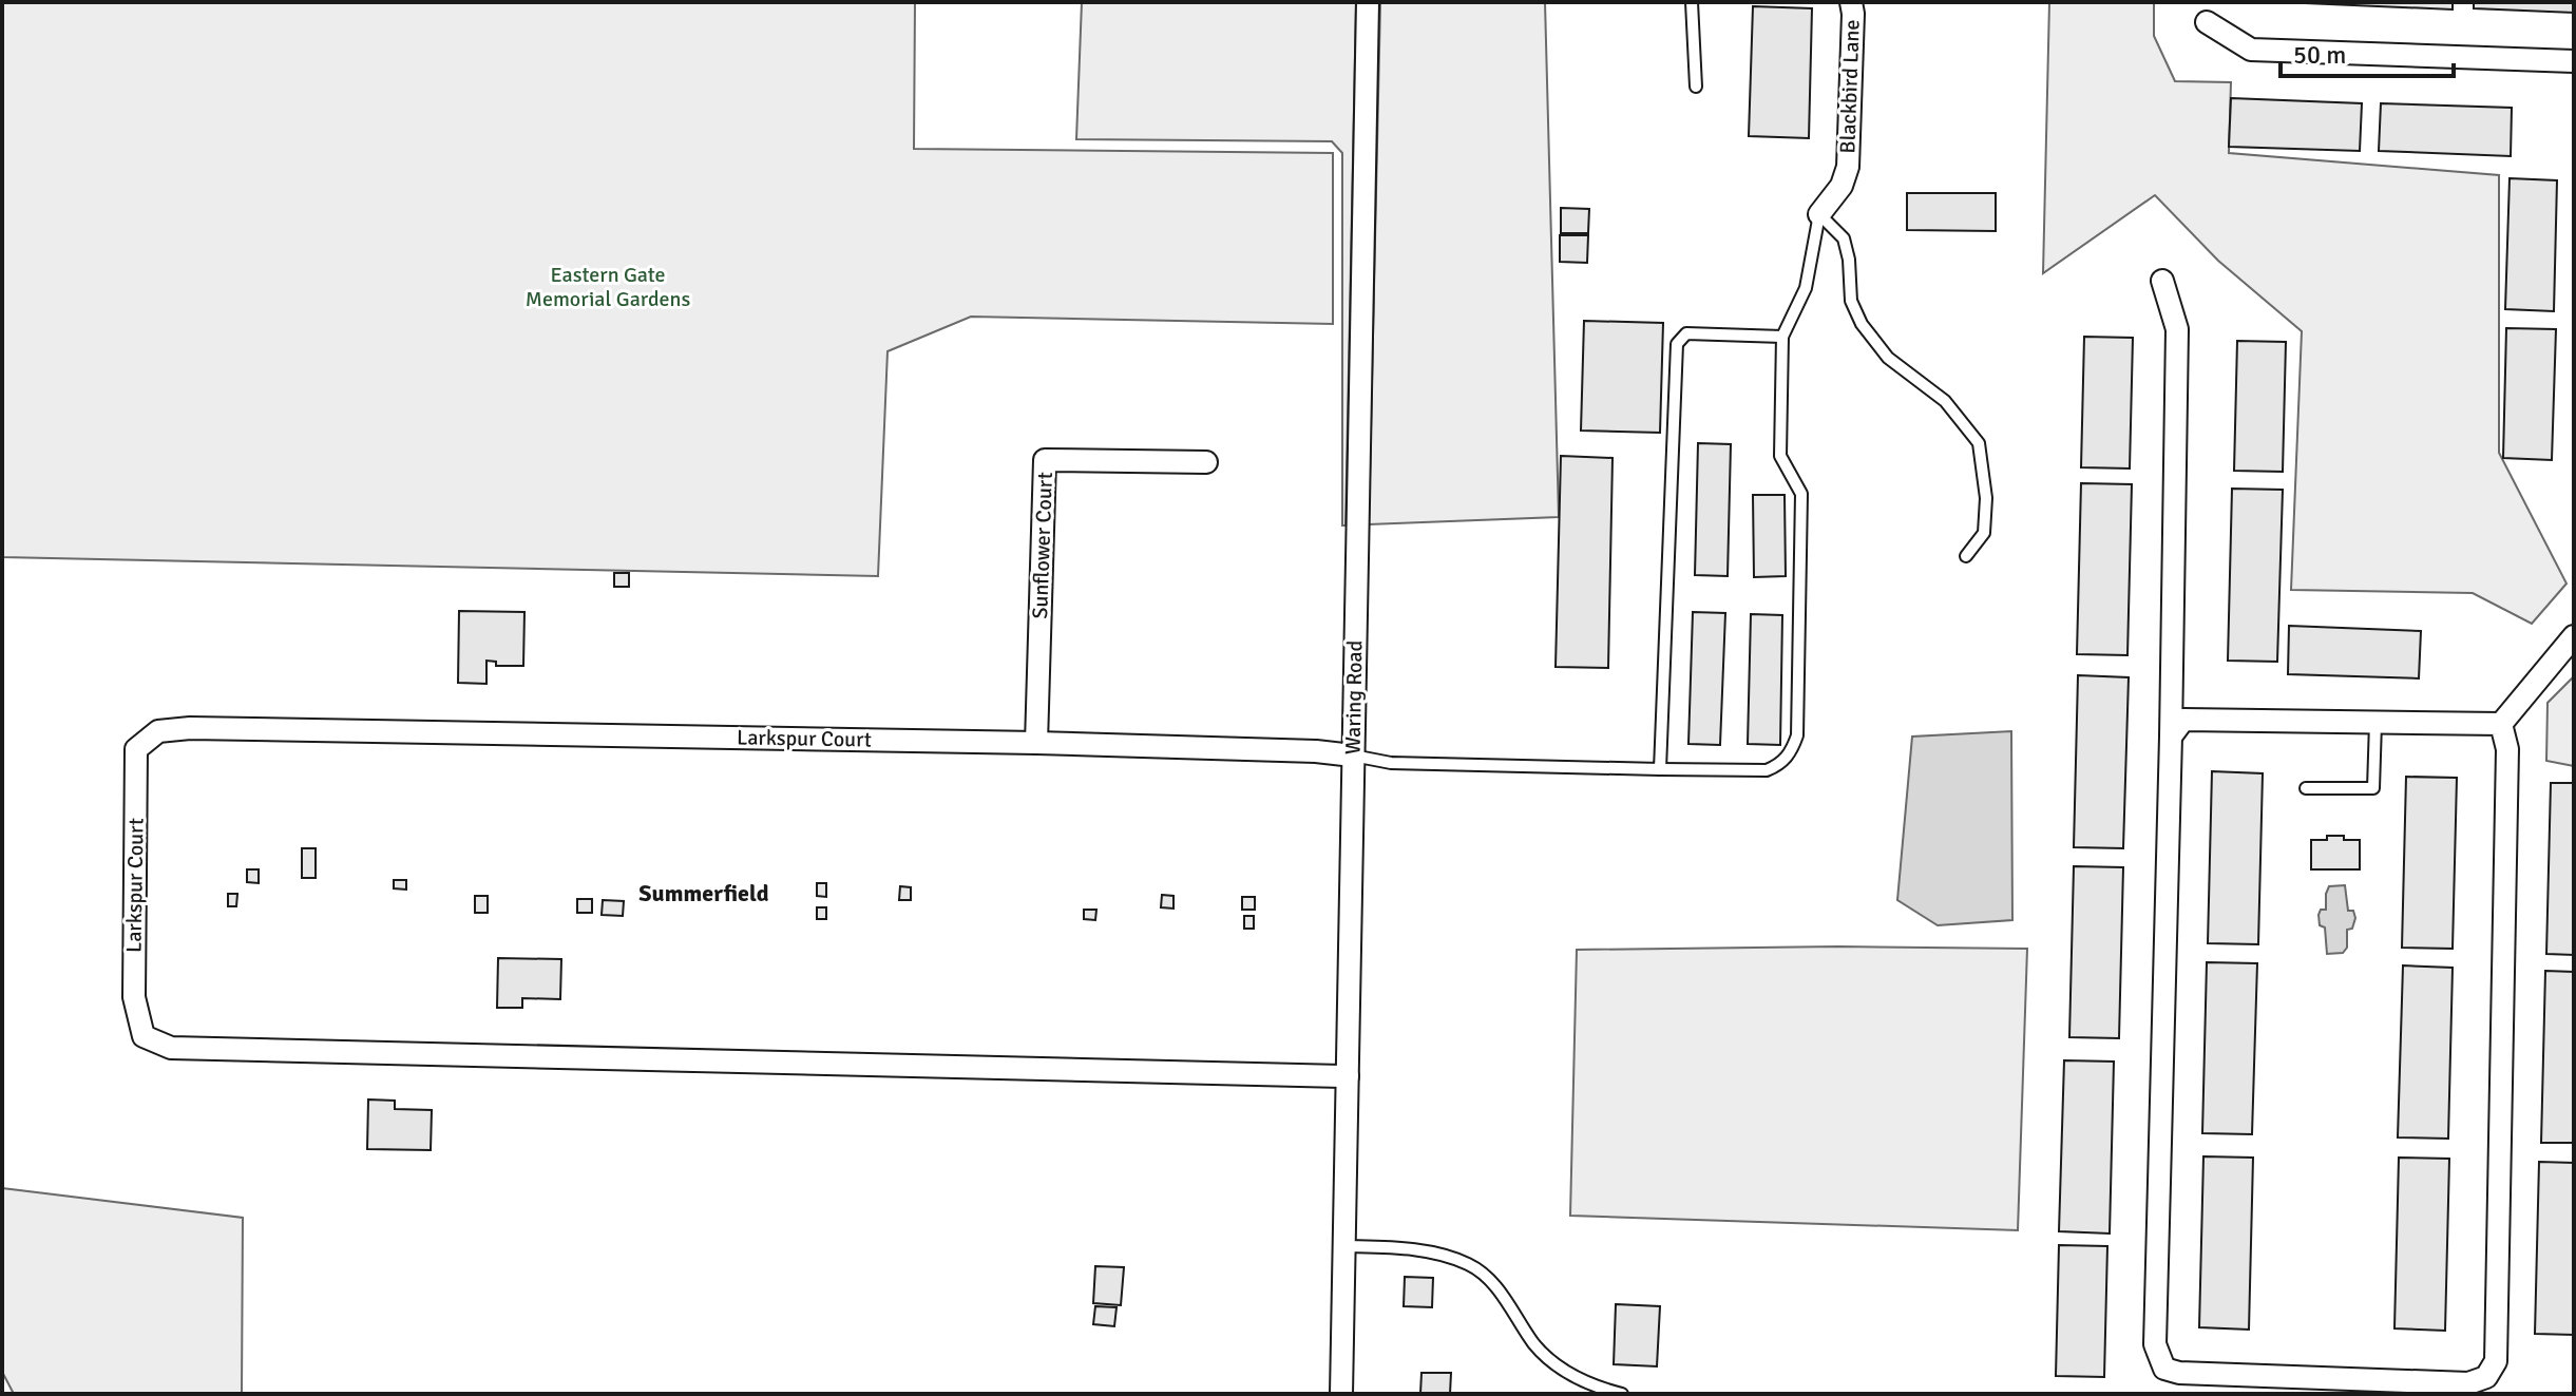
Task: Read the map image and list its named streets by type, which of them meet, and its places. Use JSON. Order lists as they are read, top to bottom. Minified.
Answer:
{"streets":{"street":["Blackbird Lane","Sunflower Court","Waring Road","Larkspur Court"]},"crossings":[["Sunflower Court","Larkspur Court"],["Waring Road","Larkspur Court"]],"districts":["Summerfield"],"parks":["Eastern Gate Memorial Gardens"],"scale_bar":"50 m"}
